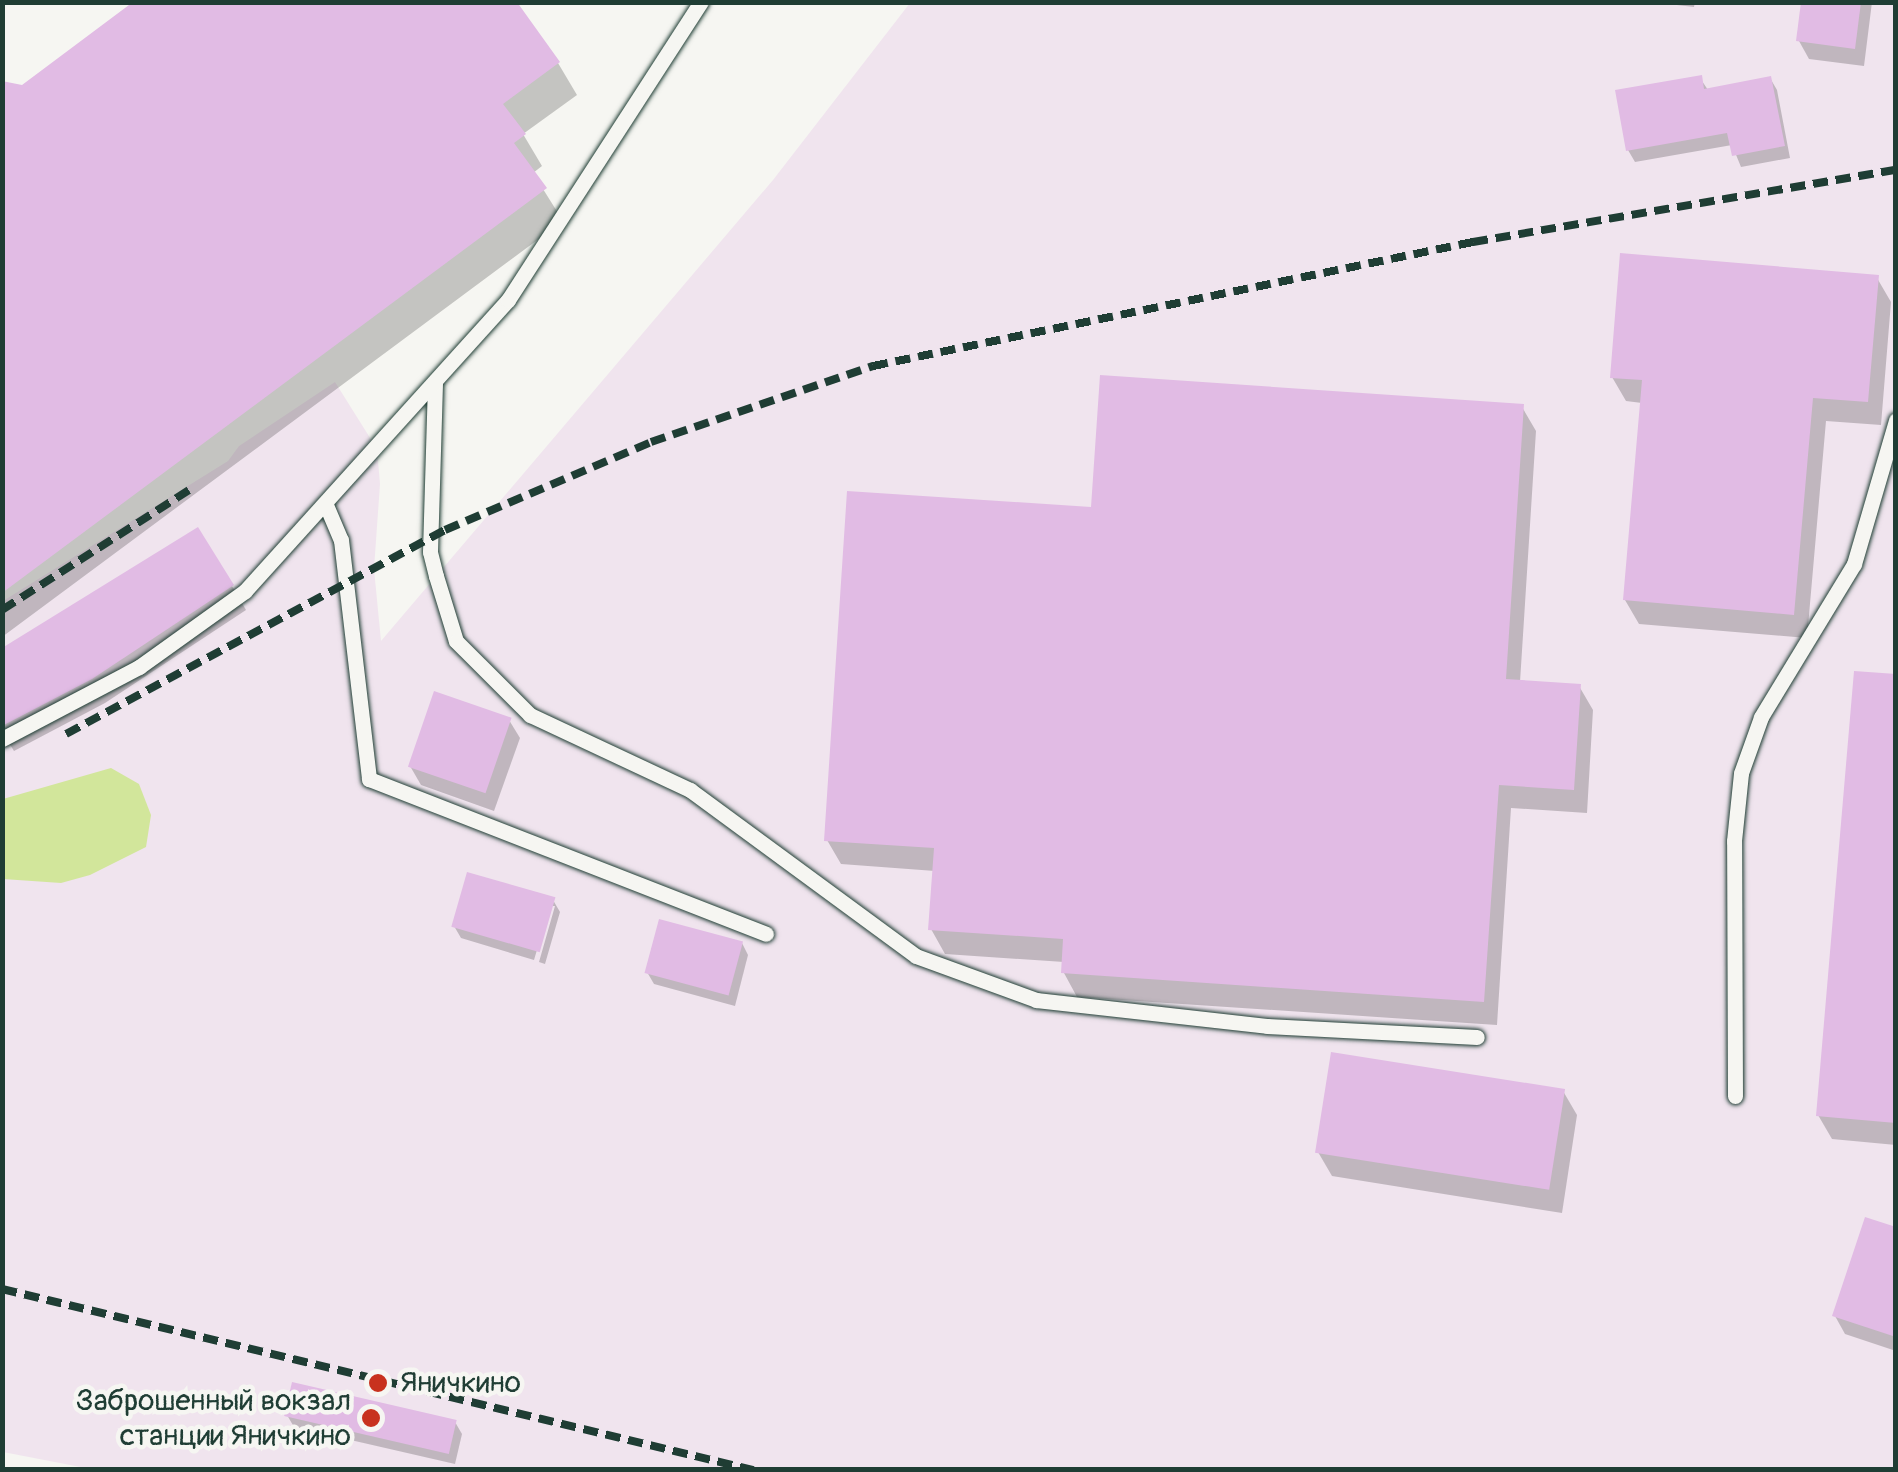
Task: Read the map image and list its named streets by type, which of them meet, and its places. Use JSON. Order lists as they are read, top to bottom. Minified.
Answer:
{"places":["Яничкино","Заброшенный вокзал станции Яничкино"]}
